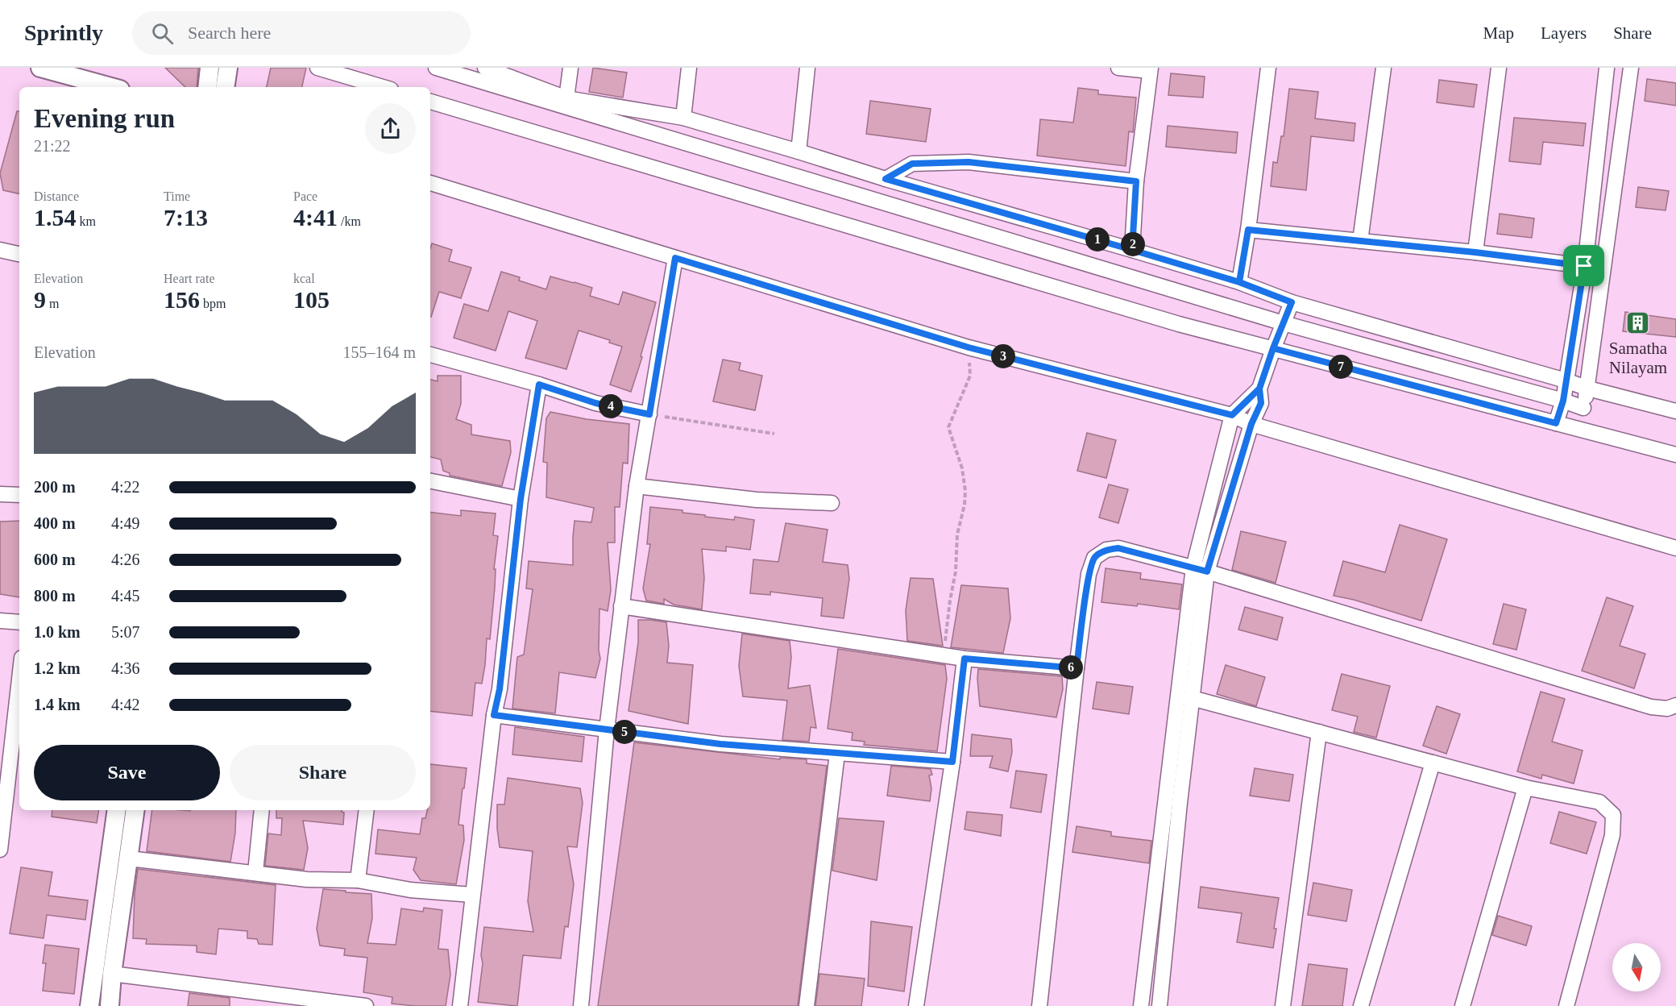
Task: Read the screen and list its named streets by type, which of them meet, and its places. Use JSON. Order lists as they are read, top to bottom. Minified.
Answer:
{"places":{"building":["Samatha Nilayam"]},"north":"bottom","page":{"header":"Sprintly","search":"Search here","nav":["Map","Layers","Share"],"heading":["Evening run","21:22"],"stats":[["Distance","1.54 km"],["Time","7:13"],["Pace","4:41 /km"],["Elevation","9 m"],["Heart rate","156 bpm"],["kcal","105"]],"pins":["1","2","3","7","4","6","5"],"chart":["Elevation","155–164 m"],"list":[{"name":"200 m","note":"4:22"},{"name":"400 m","note":"4:49"},{"name":"600 m","note":"4:26"},{"name":"800 m","note":"4:45"},{"name":"1.0 km","note":"5:07"},{"name":"1.2 km","note":"4:36"},{"name":"1.4 km","note":"4:42"}],"buttons":["Save","Share"]}}
